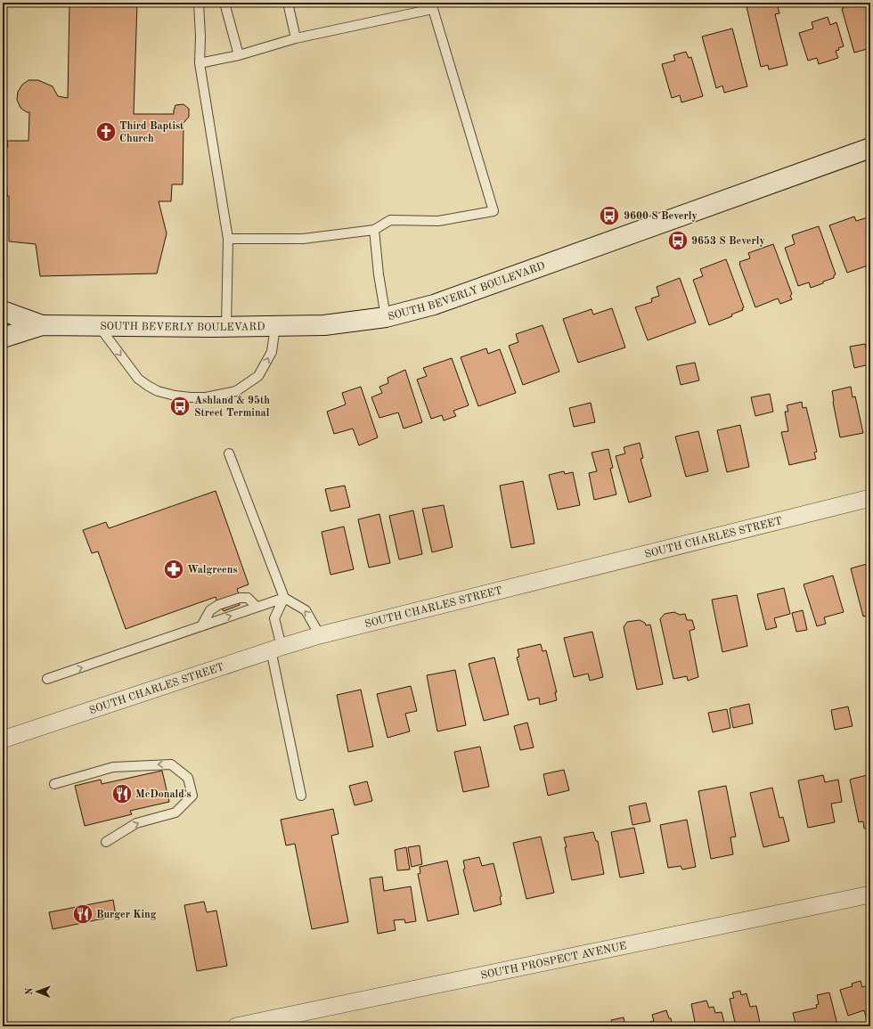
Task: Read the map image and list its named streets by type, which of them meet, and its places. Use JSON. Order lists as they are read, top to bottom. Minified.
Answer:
{"streets":{"main road":["SOUTH BEVERLY BOULEVARD"],"street":["SOUTH CHARLES STREET","SOUTH PROSPECT AVENUE"]},"places":{"church":["Third Baptist Church"],"bus stop":["9600 S Beverly","9653 S Beverly","Ashland & 95th Street Terminal"],"pharmacy":["Walgreens"],"restaurant":["McDonald's","Burger King"]},"north":"left"}
